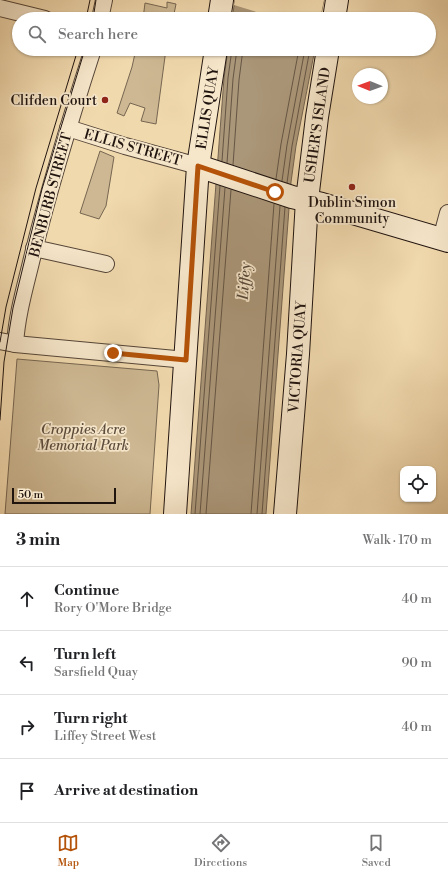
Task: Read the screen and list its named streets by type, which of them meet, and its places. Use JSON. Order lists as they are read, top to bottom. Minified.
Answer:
{"streets":{"main road":["ELLIS QUAY","USHER'S ISLAND","VICTORIA QUAY"],"street":["ELLIS STREET","BENBURB STREET"]},"crossings":[["ELLIS QUAY","ELLIS STREET"],["USHER'S ISLAND","VICTORIA QUAY"],["ELLIS STREET","BENBURB STREET"]],"water":["Liffey"],"parks":["Croppies Acre Memorial Park"],"places":["Clifden Court","Dublin Simon Community"],"scale_bar":"50 m","north":"left","page":{"search":"Search here","scale":"50 m","heading":["3 min","Walk · 170 m"],"list":[["Continue","Rory O'More Bridge","40 m"],["Turn left","Sarsfield Quay","90 m"],["Turn right","Liffey Street West","40 m"],"Arrive at destination"],"nav":["Map","Directions","Saved"]}}
